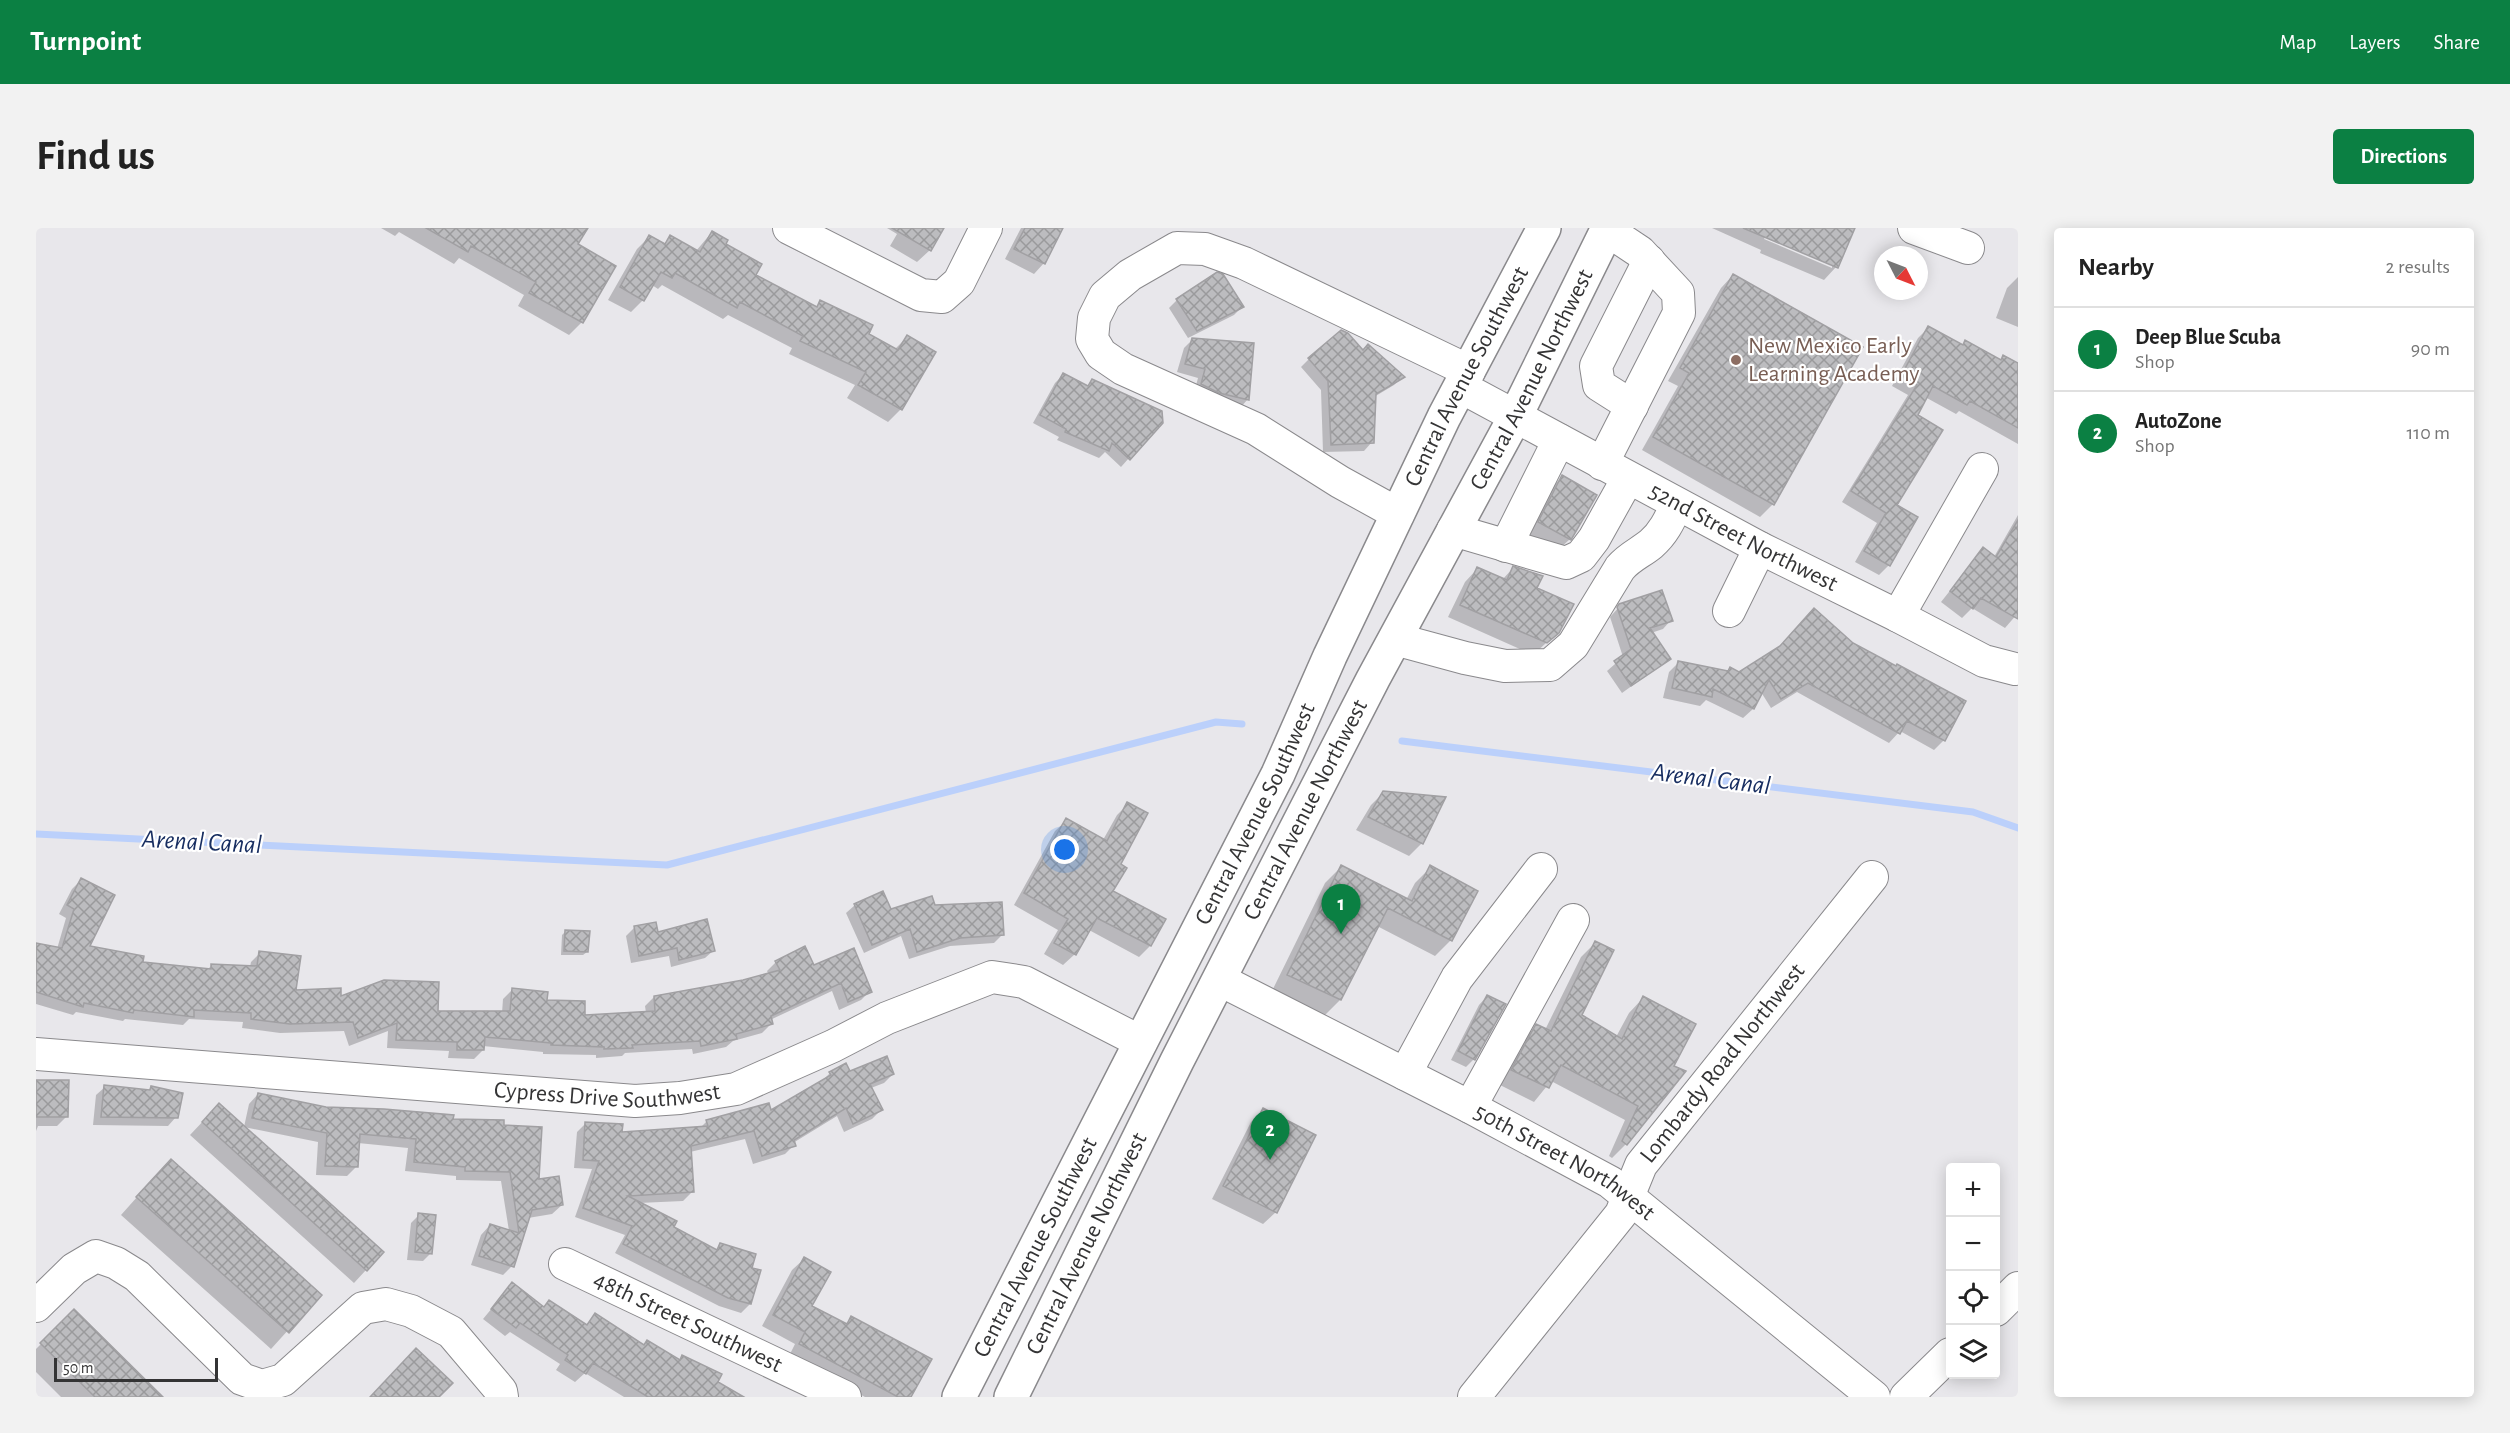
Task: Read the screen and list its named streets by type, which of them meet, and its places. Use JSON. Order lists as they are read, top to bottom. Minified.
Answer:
{"streets":{"main road":["Central Avenue Southwest","Central Avenue Northwest"],"street":["52nd Street Northwest","Lombardy Road Northwest","Cypress Drive Southwest","50th Street Northwest","48th Street Southwest"]},"crossings":[["Central Avenue Southwest","52nd Street Northwest"],["Central Avenue Southwest","Cypress Drive Southwest"],["Central Avenue Northwest","52nd Street Northwest"],["Central Avenue Northwest","50th Street Northwest"],["Lombardy Road Northwest","50th Street Northwest"]],"water":["Arenal Canal"],"places":["New Mexico Early Learning Academy"],"scale_bar":"50 m","north":"bottom right","page":{"header":"Turnpoint","nav":["Map","Layers","Share"],"buttons":"Directions","title":"Find us","heading":["Nearby","2 results"],"list":[{"mark":"1","name":"Deep Blue Scuba","note":"Shop","value":"90 m"},{"mark":"2","name":"AutoZone","note":"Shop","value":"110 m"}],"pins":["1","2"],"map_buttons":["+","−"],"scale":"50 m"}}
